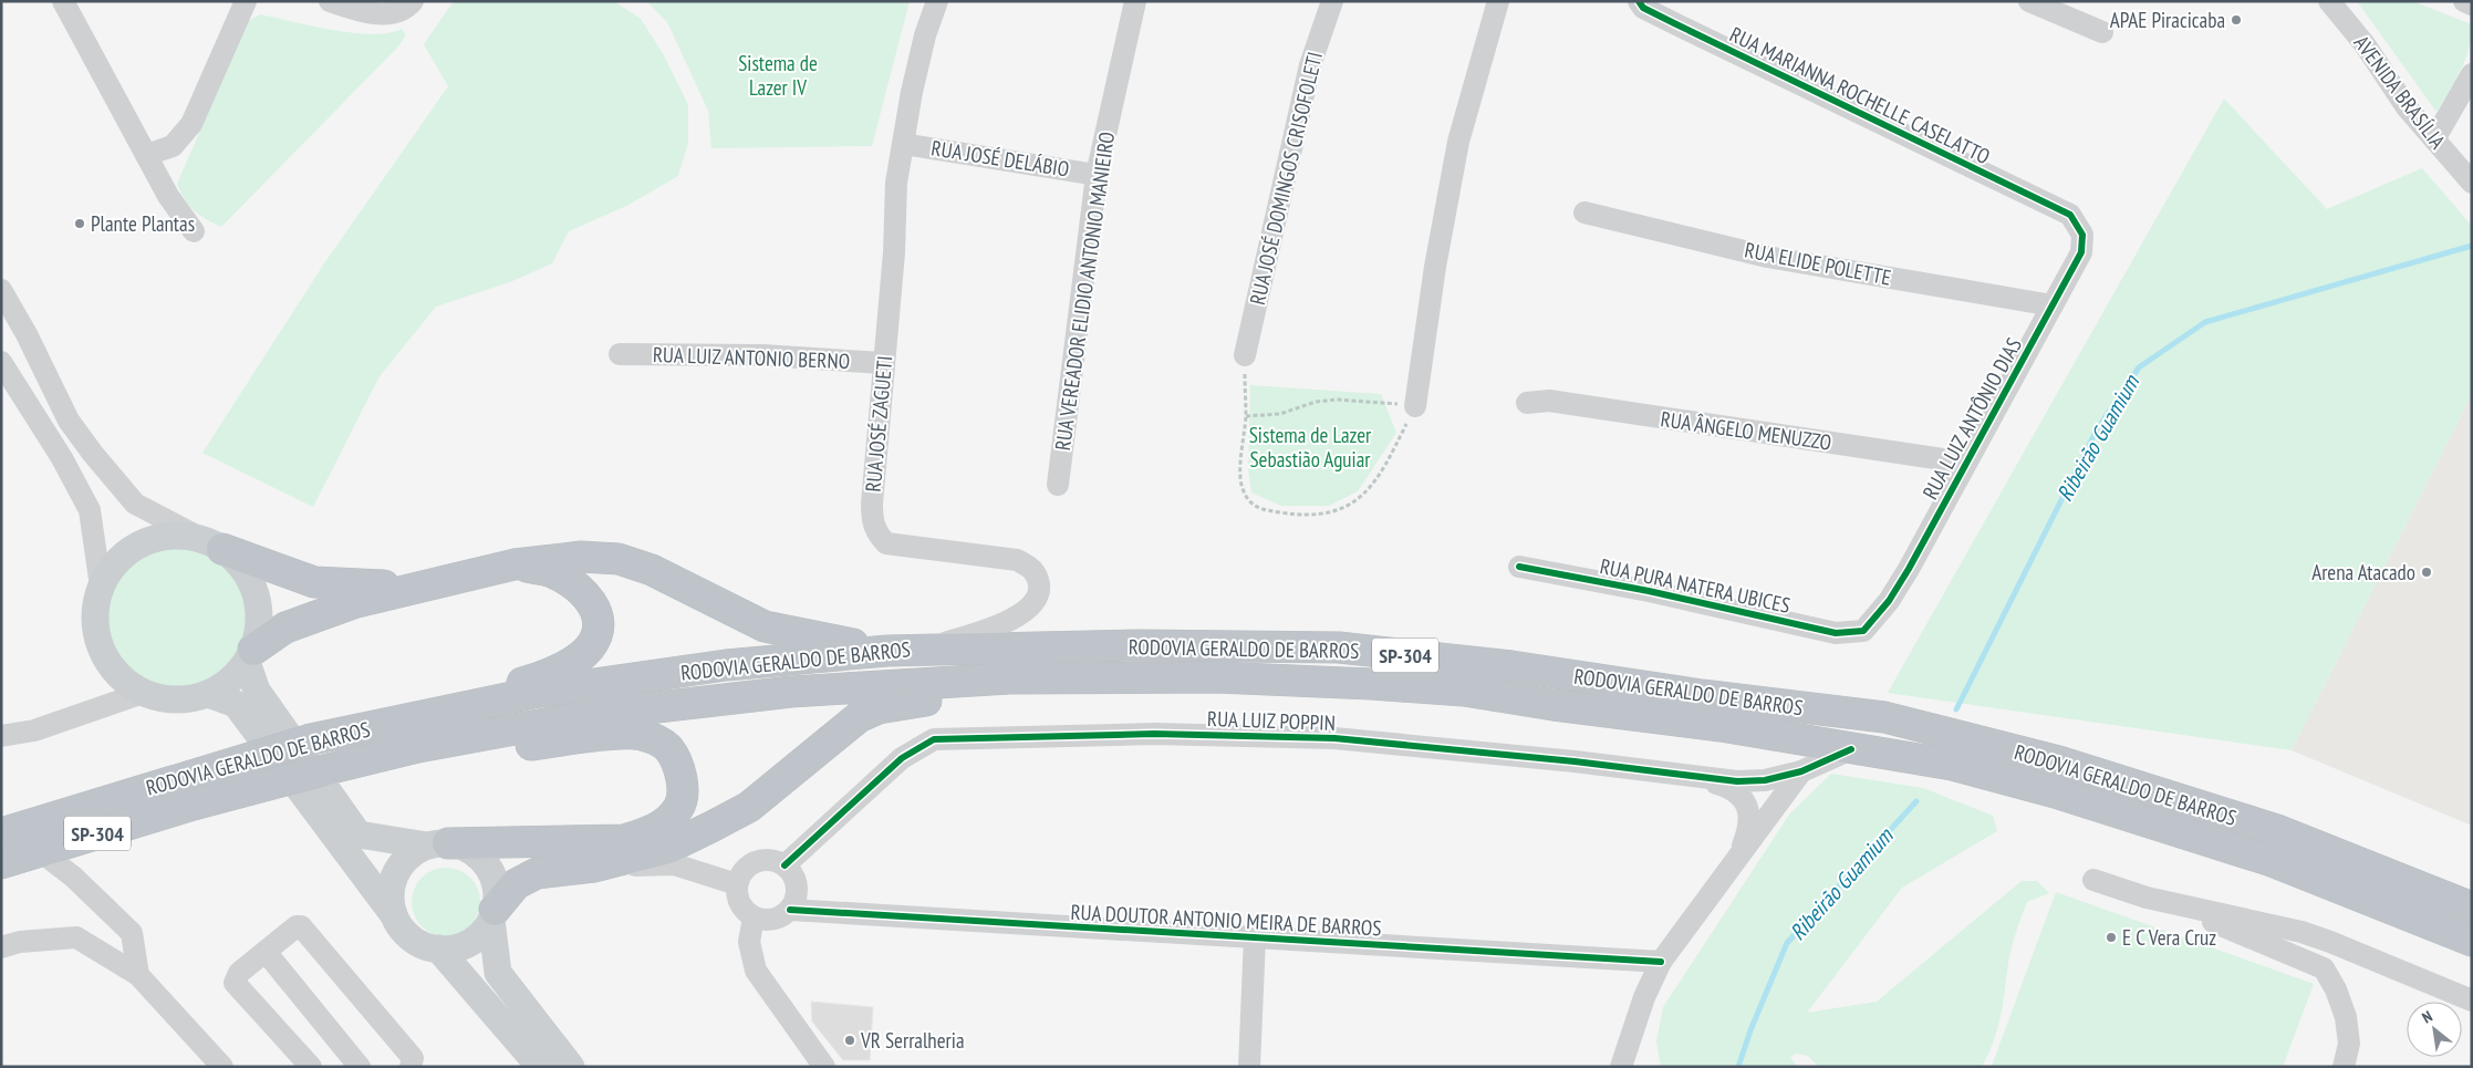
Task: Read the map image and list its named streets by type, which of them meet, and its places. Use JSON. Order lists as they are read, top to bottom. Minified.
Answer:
{"streets":{"highway":["RODOVIA GERALDO DE BARROS","SP-304"],"street":["AVENIDA BRASÍLIA","RUA MARIANNA ROCHELLE CASELATTO","RUA JOSÉ DELÁBIO","RUA JOSÉ DOMINGOS CRISOFOLETI","RUA ELIDE POLETTE","RUA VEREADOR ELIDIO ANTONIO MANIEIRO","RUA LUIZ ANTONIO BERNO","RUA LUIZ ANTÔNIO DIAS","RUA JOSÉ ZAGUETI","RUA ÂNGELO MENUZZO","RUA PURA NATERA UBICES","RUA LUIZ POPPIN","RUA DOUTOR ANTONIO MEIRA DE BARROS"]},"crossings":[["RUA MARIANNA ROCHELLE CASELATTO","RUA LUIZ ANTÔNIO DIAS"],["RUA JOSÉ DELÁBIO","RUA VEREADOR ELIDIO ANTONIO MANIEIRO"],["RUA JOSÉ DELÁBIO","RUA JOSÉ ZAGUETI"],["RUA ELIDE POLETTE","RUA LUIZ ANTÔNIO DIAS"],["RUA LUIZ ANTONIO BERNO","RUA JOSÉ ZAGUETI"],["RUA LUIZ ANTÔNIO DIAS","RUA ÂNGELO MENUZZO"],["RUA LUIZ ANTÔNIO DIAS","RUA PURA NATERA UBICES"],["RUA JOSÉ ZAGUETI","RODOVIA GERALDO DE BARROS"],["RODOVIA GERALDO DE BARROS","RUA LUIZ POPPIN"],["RUA LUIZ POPPIN","RUA DOUTOR ANTONIO MEIRA DE BARROS"]],"water":["Ribeirão Guamium"],"parks":["Sistema de Lazer IV","Sistema de Lazer Sebastião Aguiar"],"places":["APAE Piracicaba","Plante Plantas","Arena Atacado","E C Vera Cruz","VR Serralheria"],"north":"top left"}
